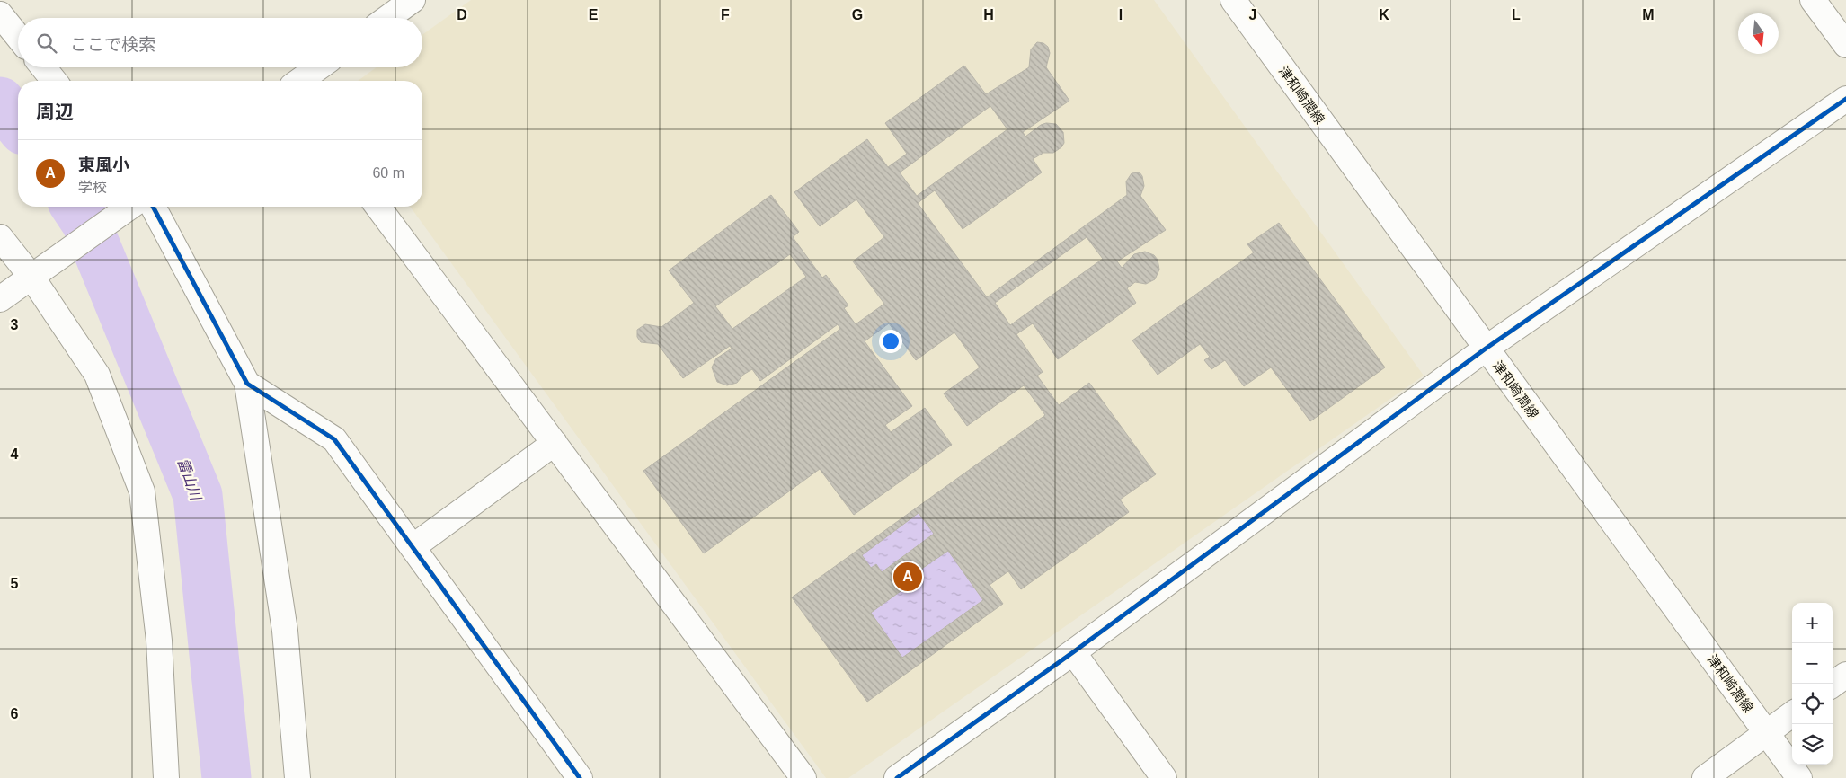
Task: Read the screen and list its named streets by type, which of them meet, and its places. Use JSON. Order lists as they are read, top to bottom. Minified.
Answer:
{"streets":{"street":["津和崎潤線"]},"water":["雷山川"],"north":"bottom","page":{"search":"ここで検索","heading":"周辺","list":[{"mark":"A","name":"東風小","note":"学校","value":"60 m"}],"pins":"A","map_buttons":["+","−"]},"grid":{"columns":["D","E","F","G","H","I","J","K","L","M"],"rows":["3","4","5","6"]}}
